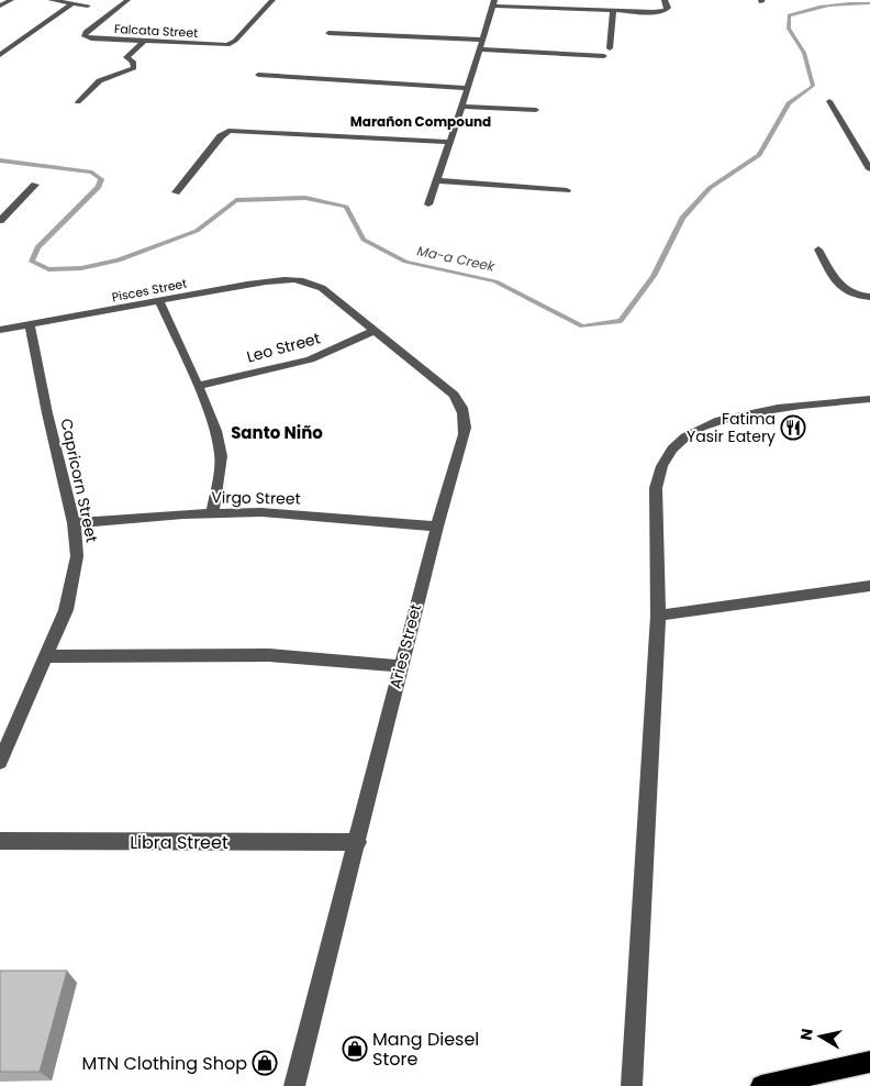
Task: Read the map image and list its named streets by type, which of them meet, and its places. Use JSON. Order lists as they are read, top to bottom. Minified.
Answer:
{"streets":{"street":["Falcata Street","Pisces Street","Leo Street","Capricorn Street","Virgo Street","Aries Street","Libra Street"]},"crossings":[["Pisces Street","Capricorn Street"],["Pisces Street","Aries Street"],["Leo Street","Aries Street"],["Capricorn Street","Virgo Street"],["Virgo Street","Aries Street"],["Aries Street","Libra Street"]],"districts":["Marañon Compound","Santo Niño"],"water":["Ma-a Creek"],"places":{"restaurant":["Fatima Yasir Eatery"],"shop":["Mang Diesel Store","MTN Clothing Shop"]},"north":"left"}
